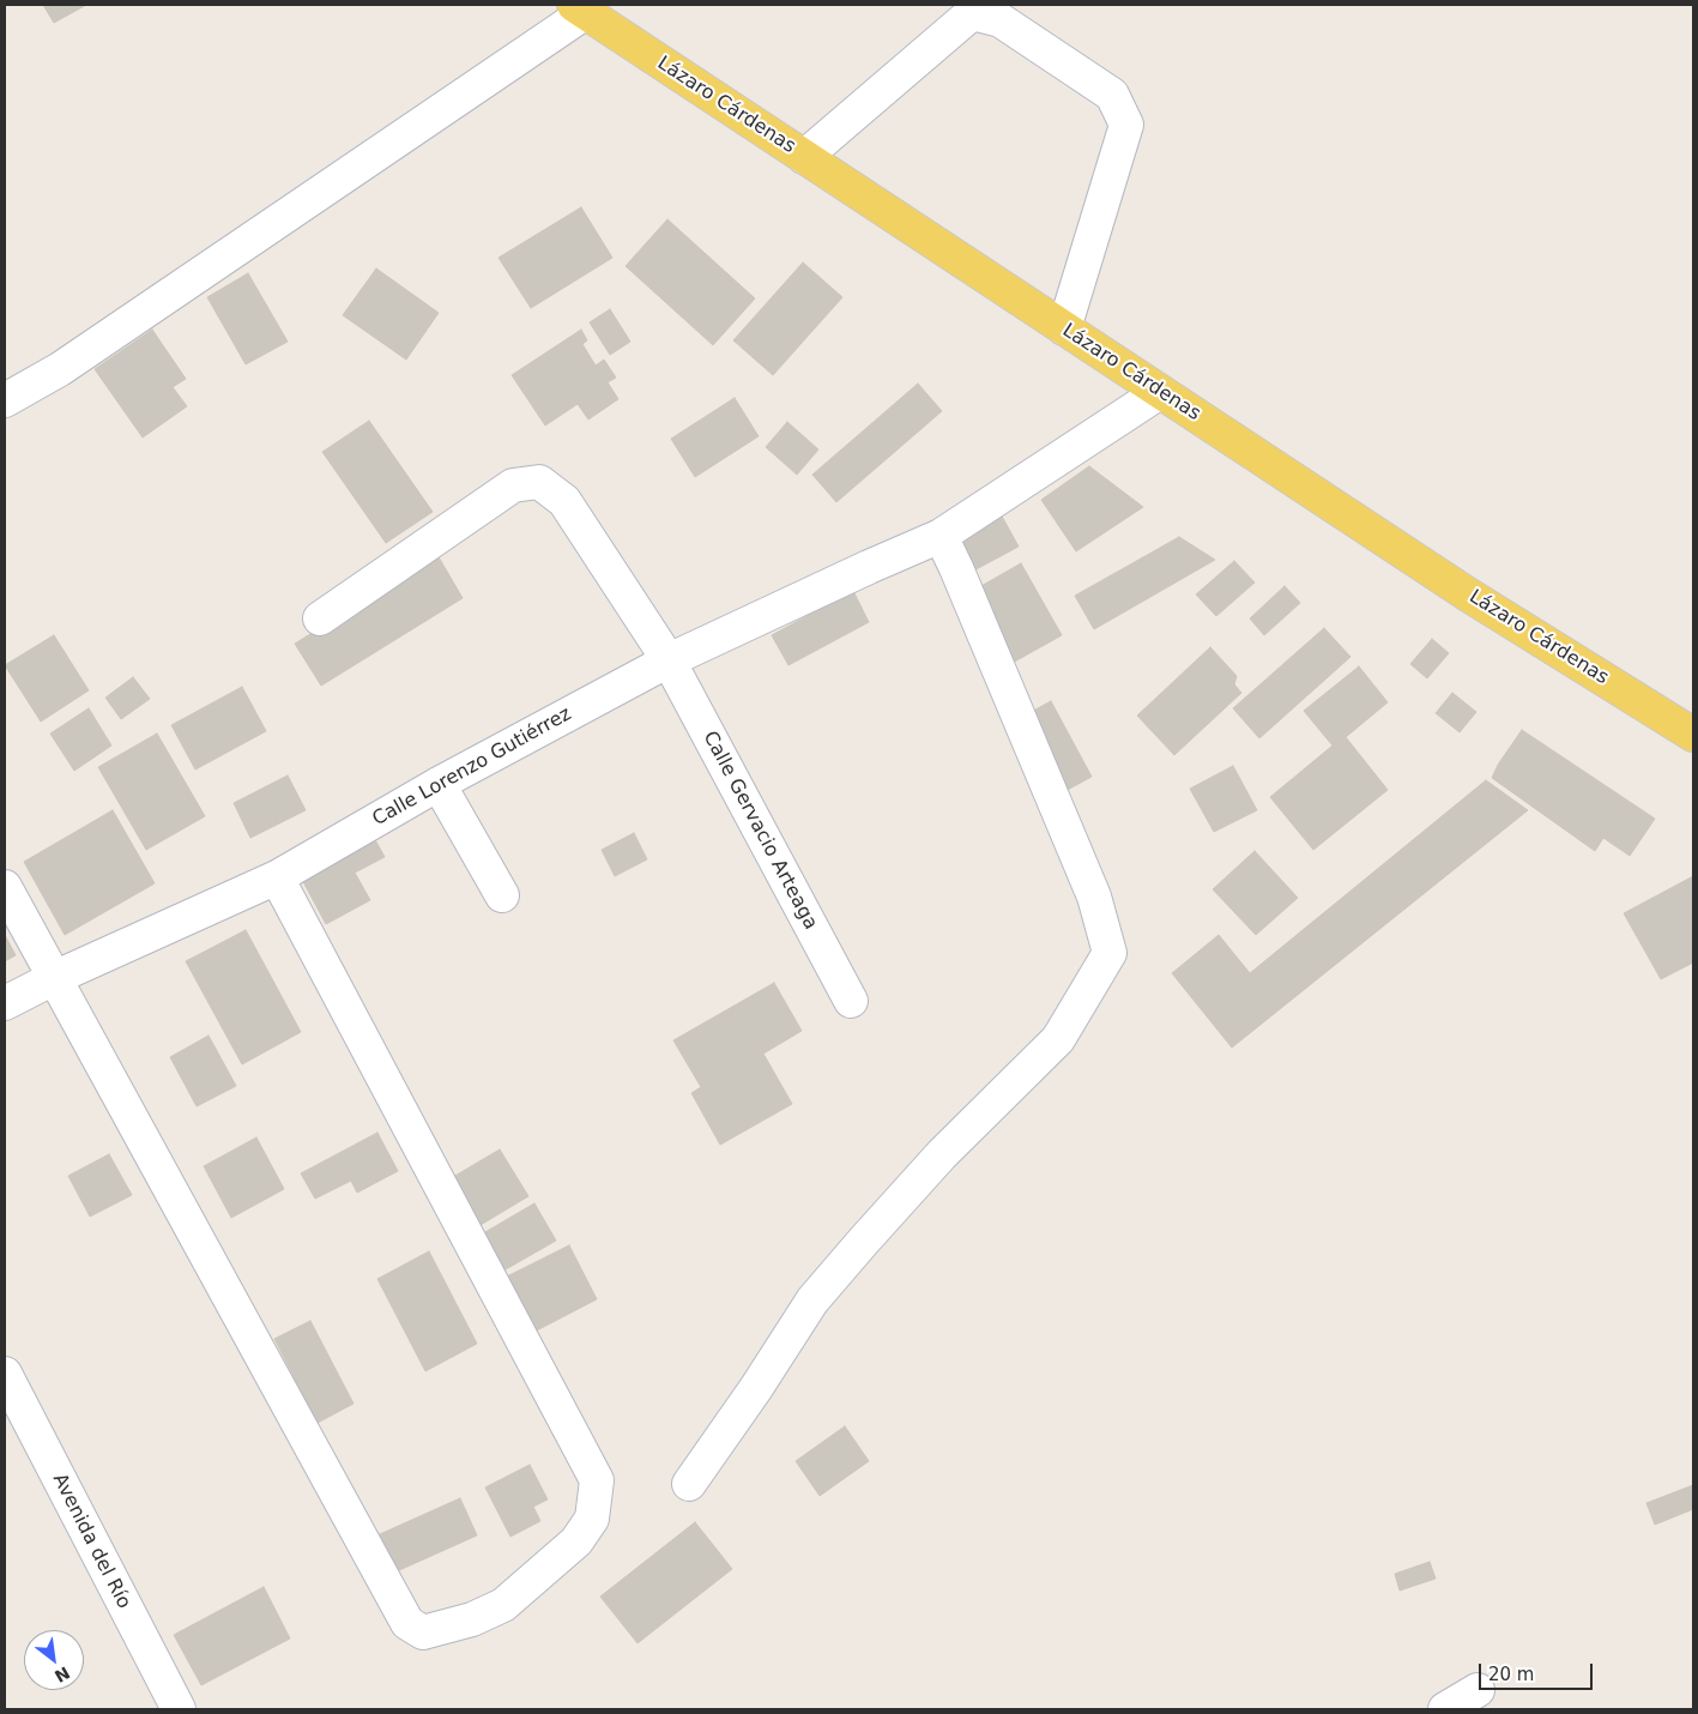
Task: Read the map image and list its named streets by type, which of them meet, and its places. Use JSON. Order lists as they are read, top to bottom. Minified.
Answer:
{"streets":{"main road":["Lázaro Cárdenas"],"street":["Calle Lorenzo Gutiérrez","Calle Gervacio Arteaga","Avenida del Río"]},"crossings":[["Lázaro Cárdenas","Calle Lorenzo Gutiérrez"],["Calle Lorenzo Gutiérrez","Calle Gervacio Arteaga"]],"scale_bar":"20 m","north":"bottom right"}
